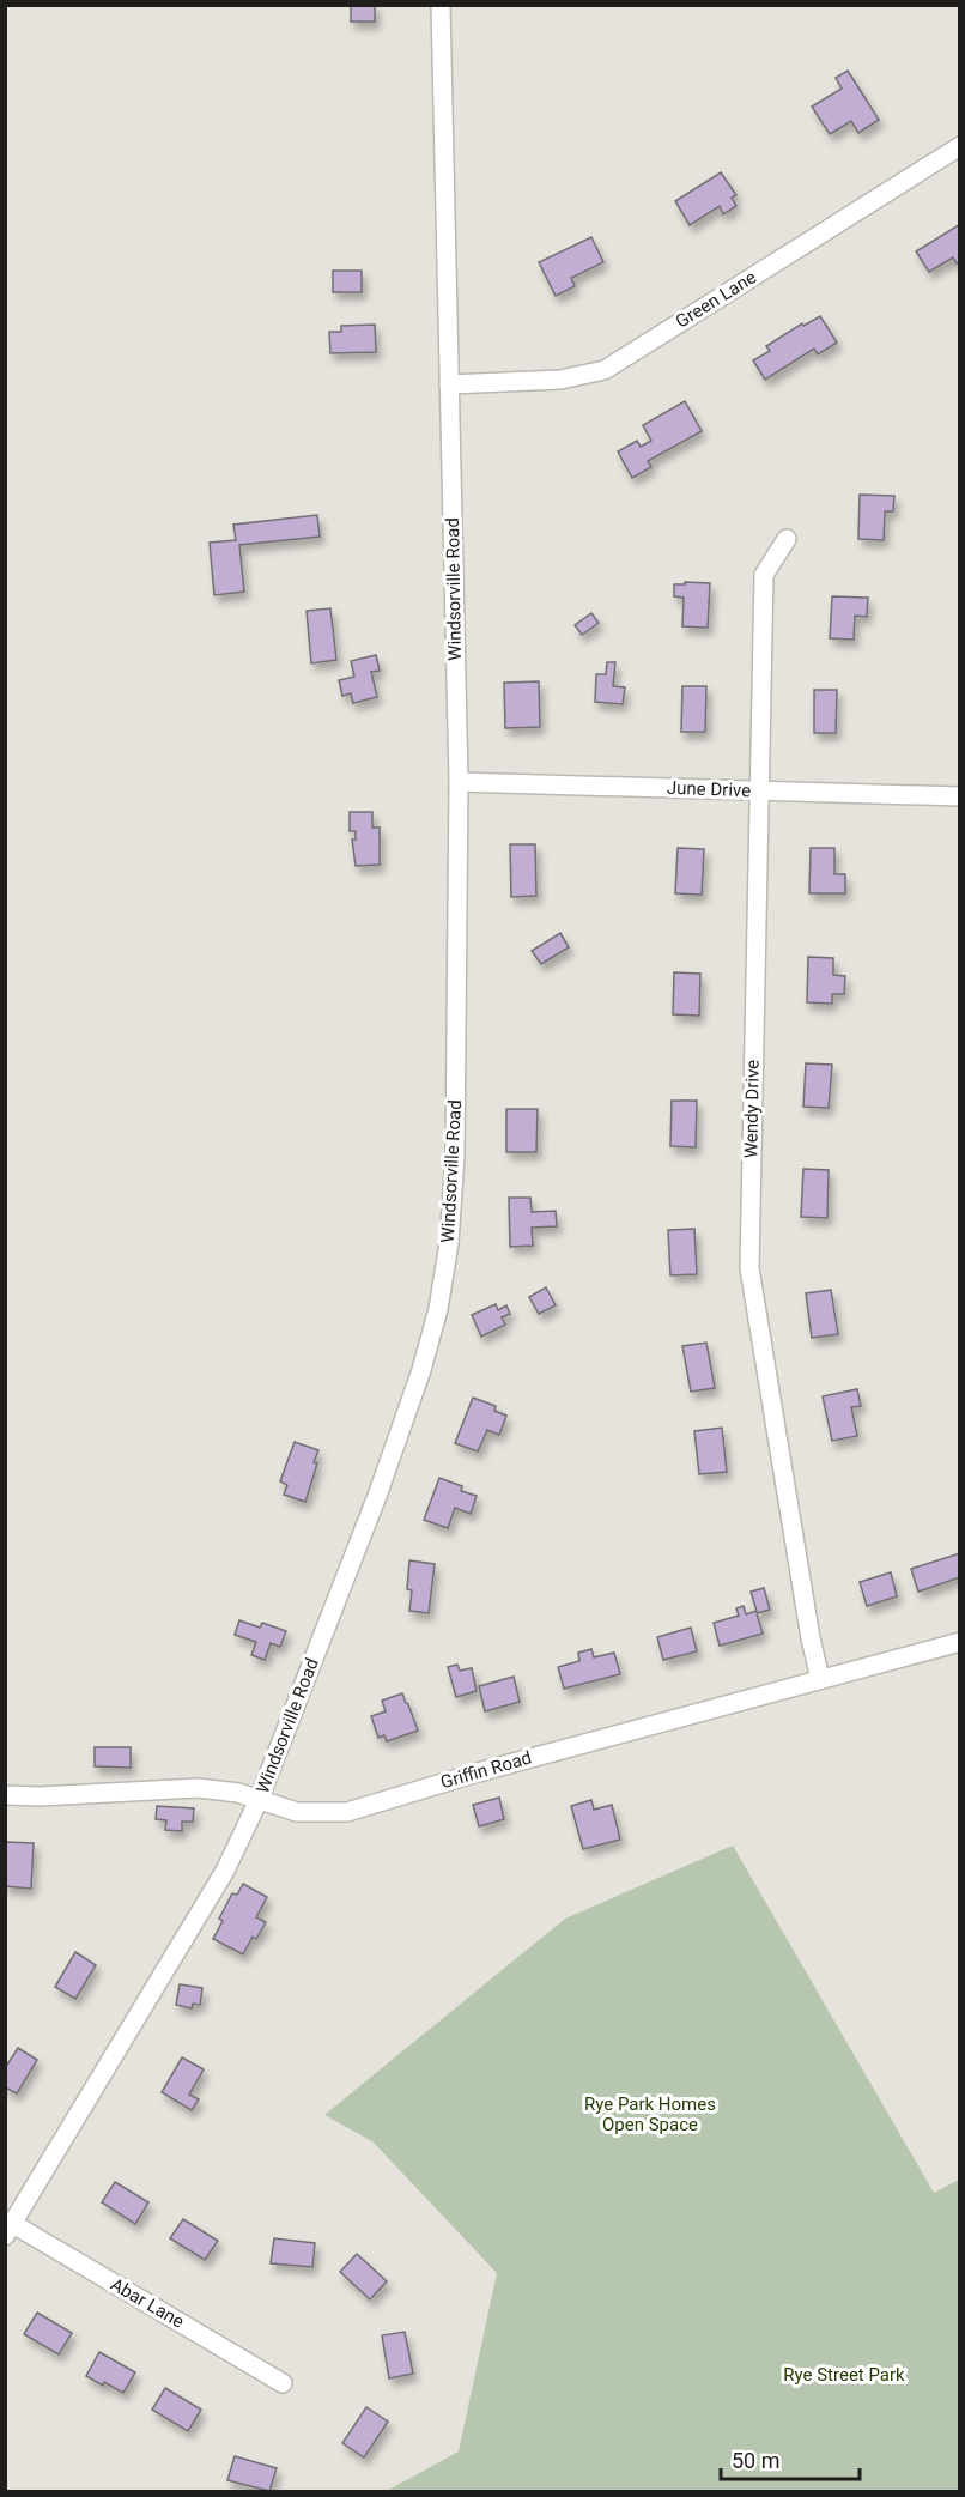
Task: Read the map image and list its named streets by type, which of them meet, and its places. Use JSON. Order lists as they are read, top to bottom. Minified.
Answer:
{"streets":{"street":["Green Lane","Windsorville Road","June Drive","Wendy Drive","Griffin Road","Abar Lane"]},"crossings":[["Green Lane","Windsorville Road"],["Windsorville Road","June Drive"],["Windsorville Road","Griffin Road"],["Windsorville Road","Abar Lane"],["June Drive","Wendy Drive"],["Wendy Drive","Griffin Road"]],"parks":["Rye Park Homes Open Space","Rye Street Park"],"scale_bar":"50 m"}
